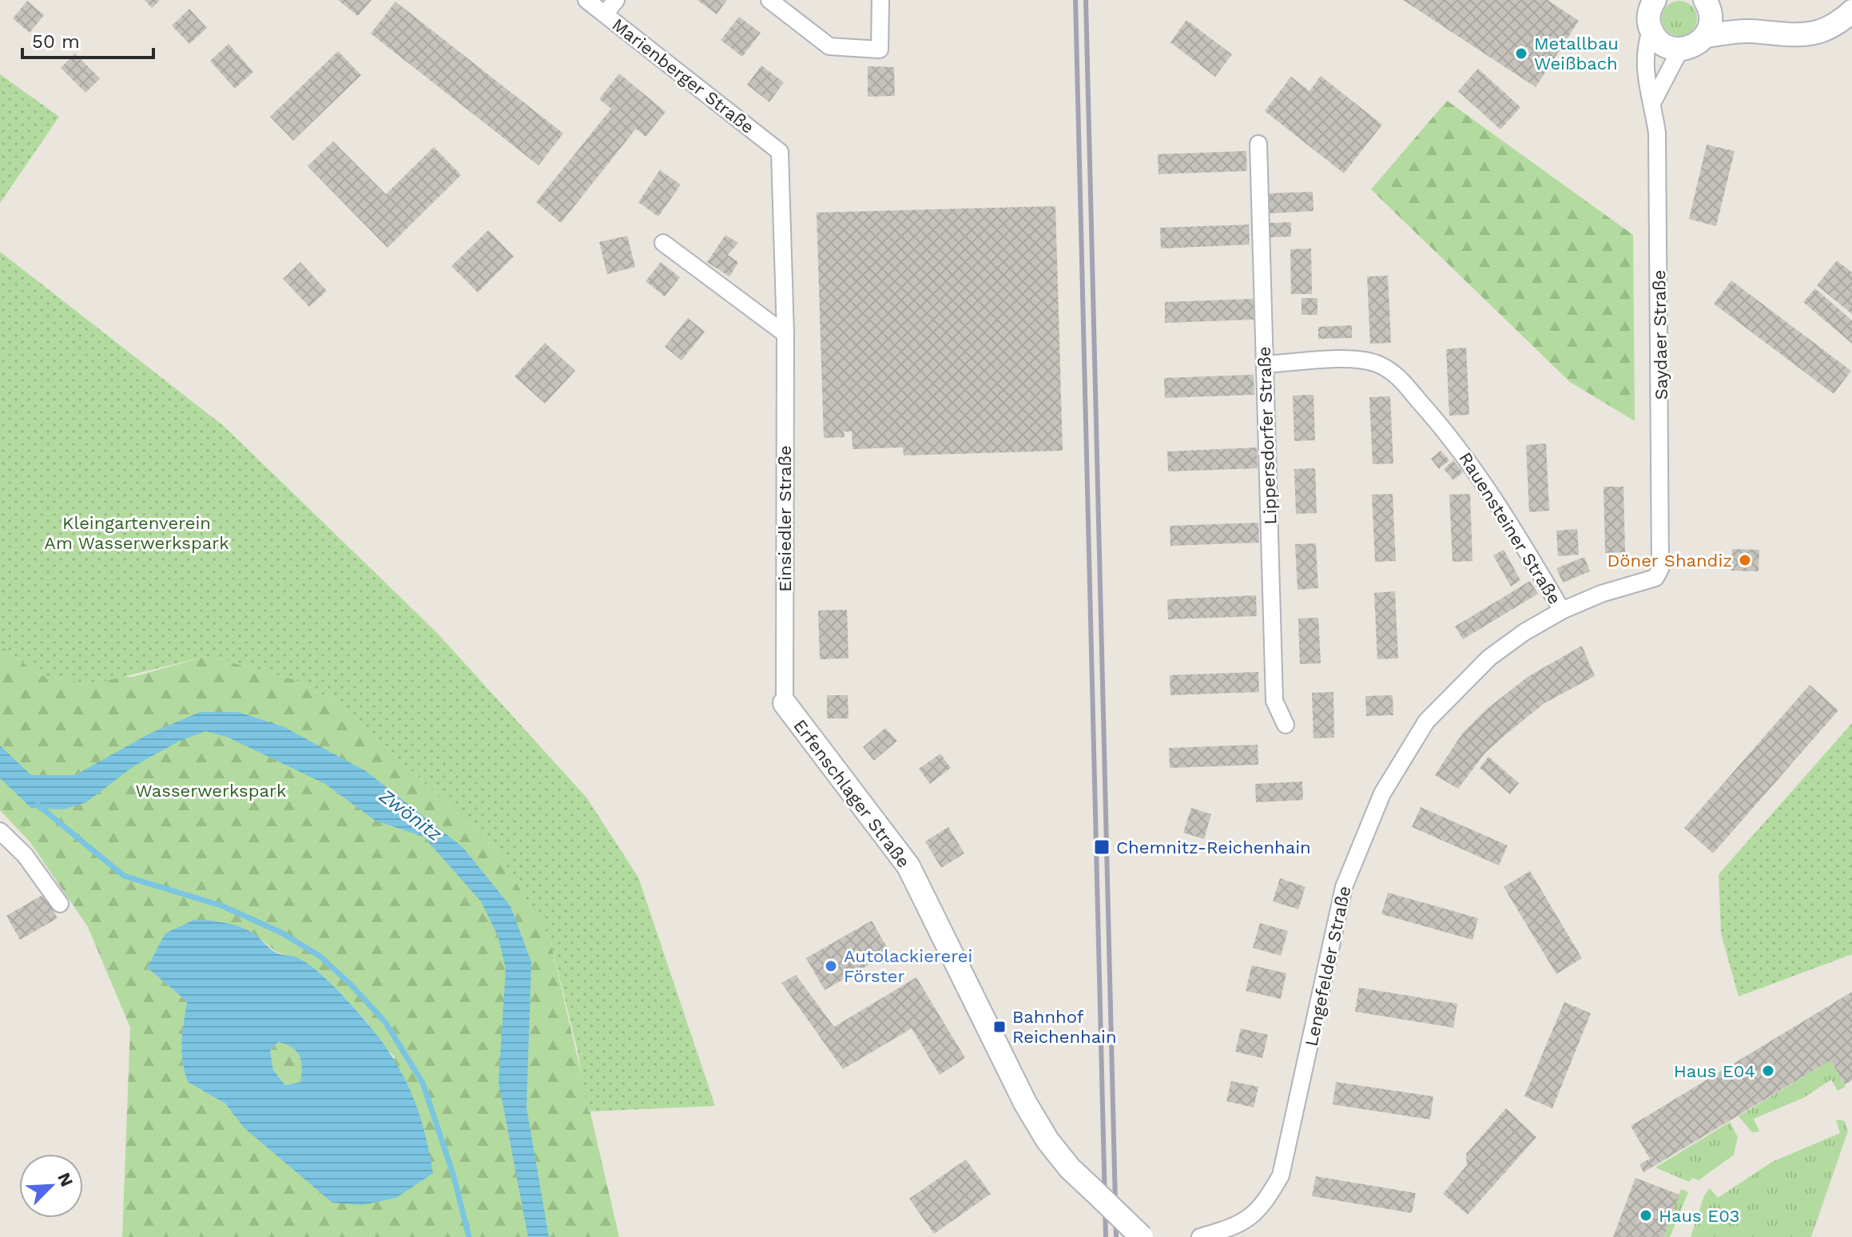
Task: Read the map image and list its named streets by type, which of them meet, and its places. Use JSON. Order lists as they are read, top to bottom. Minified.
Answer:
{"streets":{"main road":["Erfenschlager Straße"],"street":["Marienberger Straße","Saydaer Straße","Lippersdorfer Straße","Einsiedler Straße","Rauensteiner Straße","Lengefelder Straße"]},"crossings":[["Marienberger Straße","Einsiedler Straße"],["Saydaer Straße","Lengefelder Straße"],["Lippersdorfer Straße","Rauensteiner Straße"],["Einsiedler Straße","Erfenschlager Straße"],["Rauensteiner Straße","Lengefelder Straße"]],"water":["Zwönitz"],"parks":["Kleingartenverein Am Wasserwerkspark","Wasserwerkspark"],"places":{"other":["Metallbau Weißbach","Döner Shandiz","Autolackiererei Förster","Haus E04","Haus E03"],"transit":["Chemnitz-Reichenhain","Bahnhof Reichenhain"]},"scale_bar":"50 m","north":"top right"}
